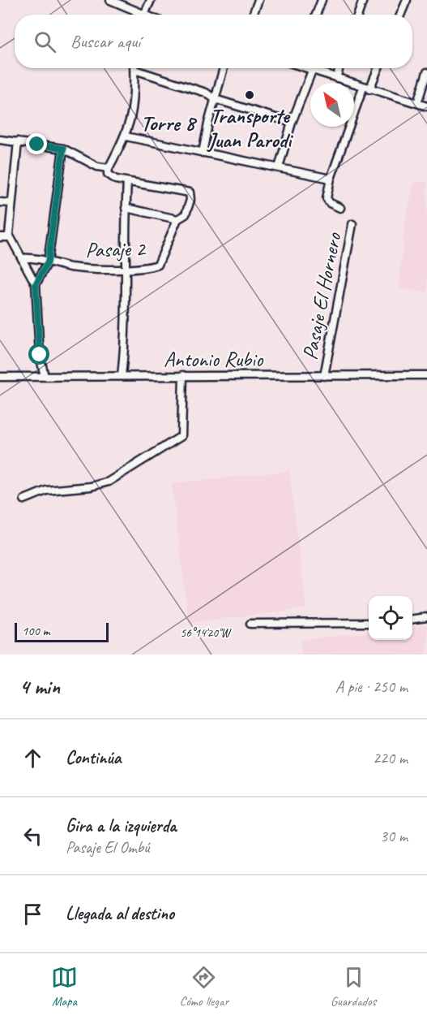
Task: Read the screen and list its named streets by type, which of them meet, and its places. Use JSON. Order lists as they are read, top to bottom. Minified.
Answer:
{"streets":{"street":["Pasaje 2","Pasaje El Hornero","Antonio Rubio"]},"crossings":[["Pasaje El Hornero","Antonio Rubio"]],"districts":["Torre 8"],"places":["Transporte Juan Parodi"],"scale_bar":"100 m","north":"top left","page":{"search":"Buscar aquí","scale":"100 m","heading":["4 min","A pie · 250 m"],"list":[["Continúa","220 m"],["Gira a la izquierda","Pasaje El Ombú","30 m"],"Llegada al destino"],"nav":["Mapa","Cómo llegar","Guardados"]},"coordinates":["56°14'20\"W"]}
